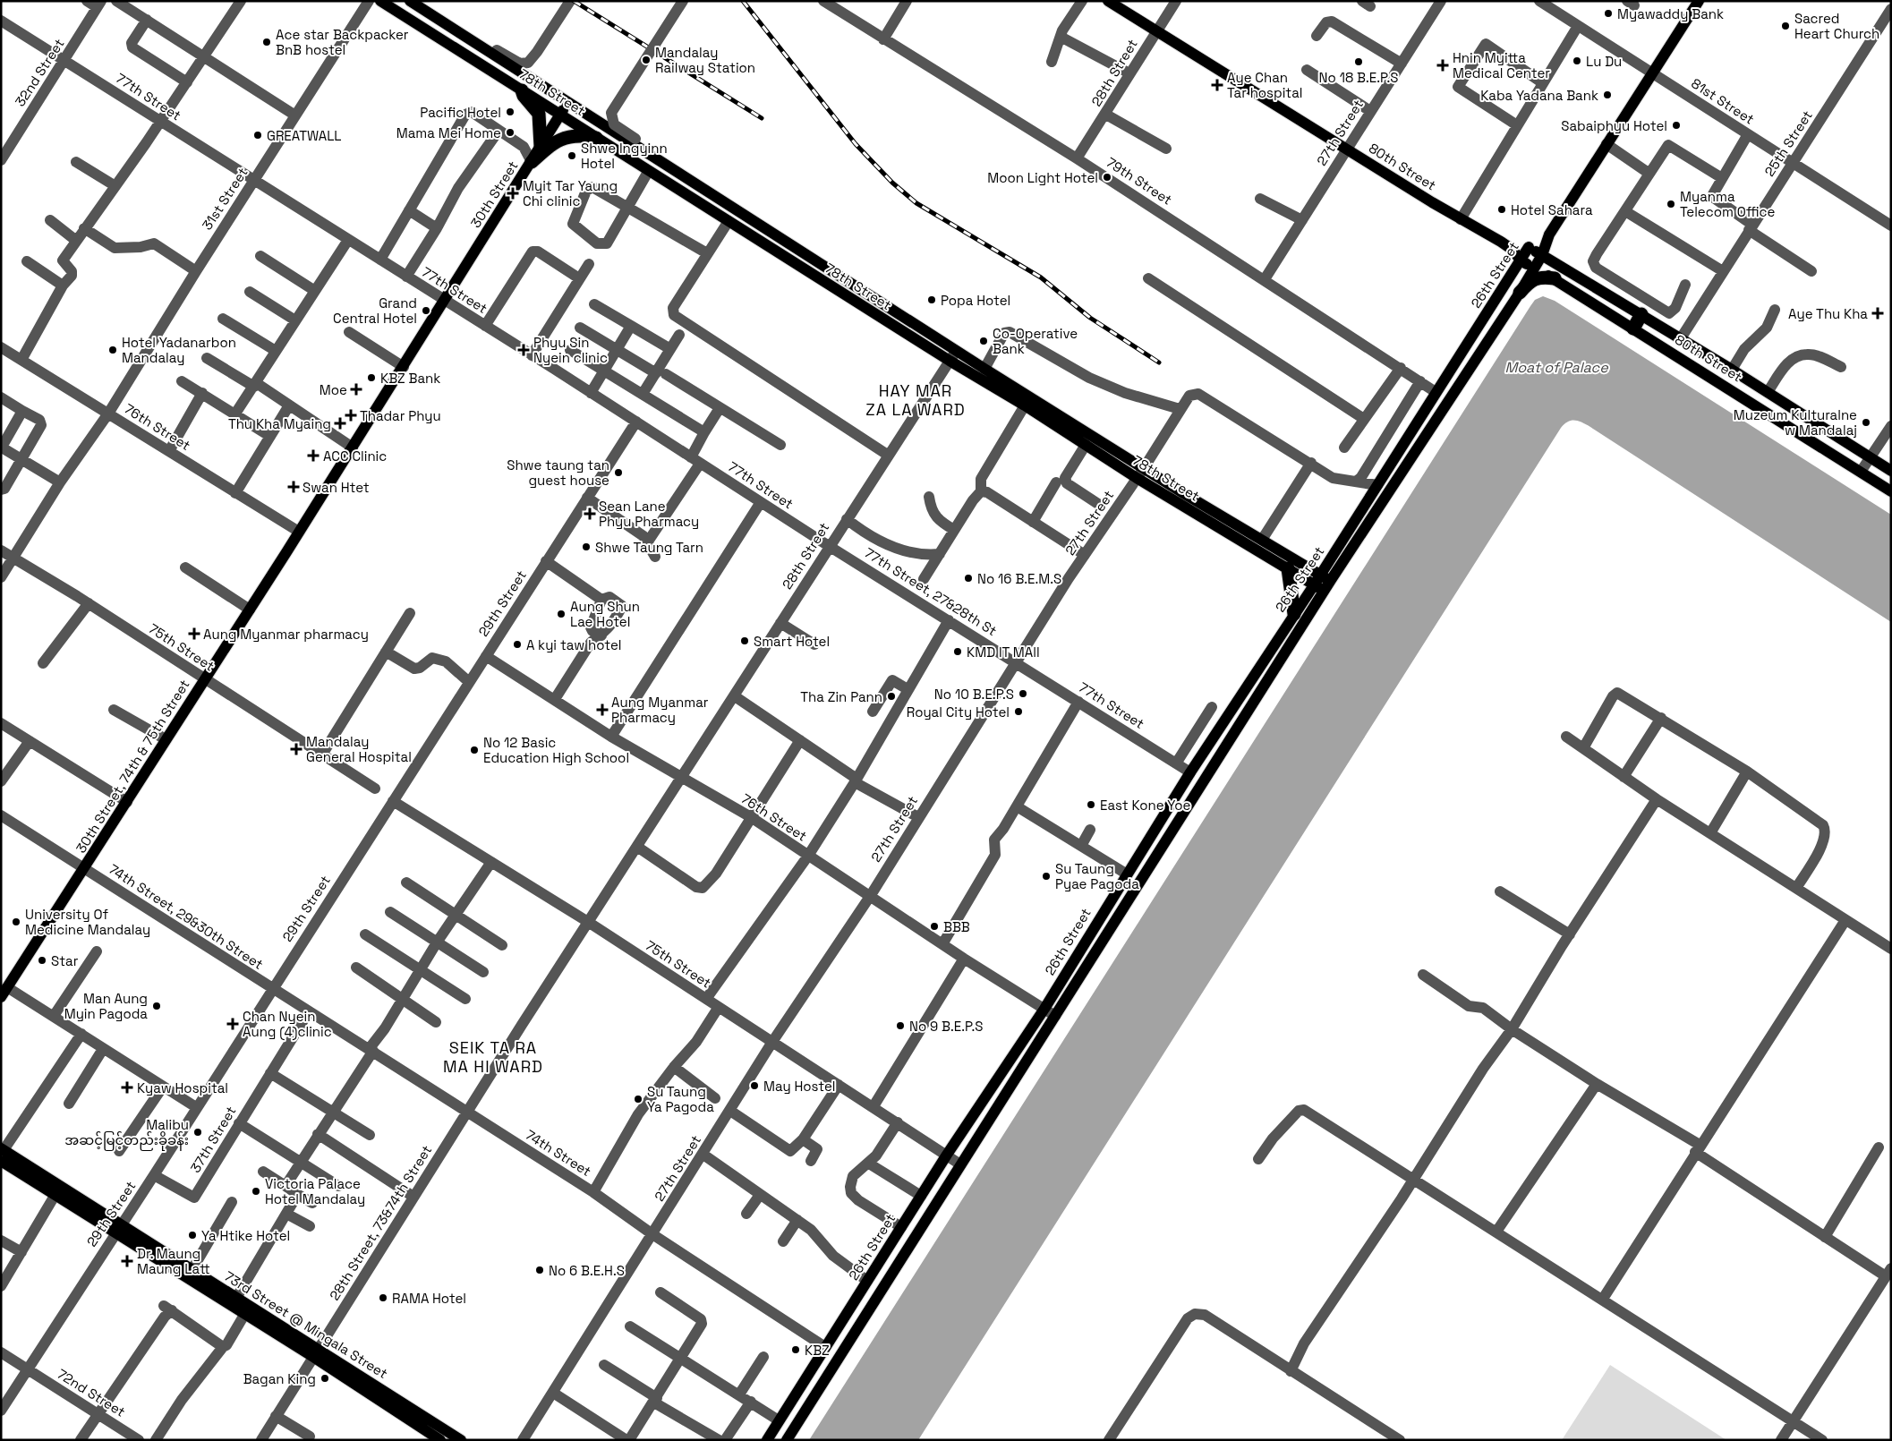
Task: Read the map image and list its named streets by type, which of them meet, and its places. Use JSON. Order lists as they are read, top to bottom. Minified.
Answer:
{"streets":{"main road":["78th Street","80th Street","30th Street","26th Street","30th Street, 74th & 75th Street","73rd Street @ Mingala Street"],"street":["32nd Street","28th Street","77th Street","81st Street","27th Street","25th Street","79th Street","31st Street","76th Street","77th Street, 27&28th St","29th Street","75th Street","74th Street, 29&30th Street","37th Street","74th Street","28th Street, 73&74th Street","72nd Street"]},"crossings":[["32nd Street","77th Street"],["28th Street","78th Street"],["28th Street","77th Street"],["28th Street","80th Street"],["28th Street","79th Street"],["28th Street","76th Street"],["28th Street","77th Street, 27&28th St"],["28th Street","75th Street"],["28th Street","28th Street, 73&74th Street"],["78th Street","27th Street"],["78th Street","30th Street"],["78th Street","26th Street"],["77th Street","27th Street"],["77th Street","30th Street"],["77th Street","31st Street"],["77th Street","26th Street"],["77th Street","77th Street, 27&28th St"],["77th Street","29th Street"],["81st Street","25th Street"],["27th Street","80th Street"],["27th Street","79th Street"],["27th Street","26th Street"],["27th Street","76th Street"],["27th Street","77th Street, 27&28th St"],["27th Street","75th Street"],["27th Street","74th Street"],["25th Street","80th Street"],["80th Street","26th Street"],["79th Street","26th Street"],["30th Street","76th Street"],["30th Street","30th Street, 74th & 75th Street"],["31st Street","76th Street"],["31st Street","75th Street"],["26th Street","76th Street"],["26th Street","75th Street"],["26th Street","74th Street"],["76th Street","29th Street"],["76th Street","30th Street, 74th & 75th Street"],["29th Street","75th Street"],["29th Street","74th Street, 29&30th Street"],["29th Street","37th Street"],["29th Street","74th Street"],["29th Street","73rd Street @ Mingala Street"],["29th Street","72nd Street"],["75th Street","30th Street, 74th & 75th Street"],["75th Street","28th Street, 73&74th Street"],["30th Street, 74th & 75th Street","74th Street, 29&30th Street"],["74th Street, 29&30th Street","74th Street"],["37th Street","74th Street"],["74th Street","28th Street, 73&74th Street"],["28th Street, 73&74th Street","73rd Street @ Mingala Street"]],"districts":["HAY MAR ZA LA WARD","SEIK TA RA MA HI WARD"],"water":["Moat of Palace"],"places":{"other":["Myawaddy Bank","Sacred Heart Church","Ace star Backpacker BnB hostel","Mandalay Railway Station","Lu Du","No 18 B.E.P.S","Kaba Yadana Bank","Pacific Hotel","Sabaiphyu Hotel","Mama Mei Home","GREATWALL","Shwe Ingyinn Hotel","Moon Light Hotel","Myanma Telecom Office","Hotel Sahara","Popa Hotel","Grand Central Hotel","Co-Operative Bank","Hotel Yadanarbon Mandalay","KBZ Bank","Muzeum Kulturalne w Mandalaj","Shwe taung tan guest house","Shwe Taung Tarn","No 16 B.E.M.S","Aung Shun Lae Hotel","Smart Hotel","A kyi taw hotel","KMD IT MAll","No 10 B.E.P.S","Tha Zin Pann","Royal City Hotel","No 12 Basic Education High School","East Kone Yoe","Su Taung Pyae Pagoda","University Of Medicine Mandalay","BBB","Star","Man Aung Myin Pagoda","No 9 B.E.P.S","May Hostel","Su Taung Ya Pagoda","Malibu အဆင့်မြင့်တည်းခိုခန်း","Victoria Palace Hotel Mandalay","Ya Htike Hotel","No 6 B.E.H.S","RAMA Hotel","KBZ","Bagan King"],"health":["Hnin Myitta Medical Center","Aye Chan Tar hospital","Myit Tar Yaung Chi clinic","Aye Thu Kha","Phyu Sin Nyein clinic","Moe","Thadar Phyu","Thu Kha Myaing","ACC Clinic","Swan Htet","Sean Lane Phyu Pharmacy","Aung Myanmar pharmacy","Aung Myanmar Pharmacy","Mandalay General Hospital","Chan Nyein Aung (4)clinic","Kyaw Hospital","Dr. Maung Maung Latt"]}}
